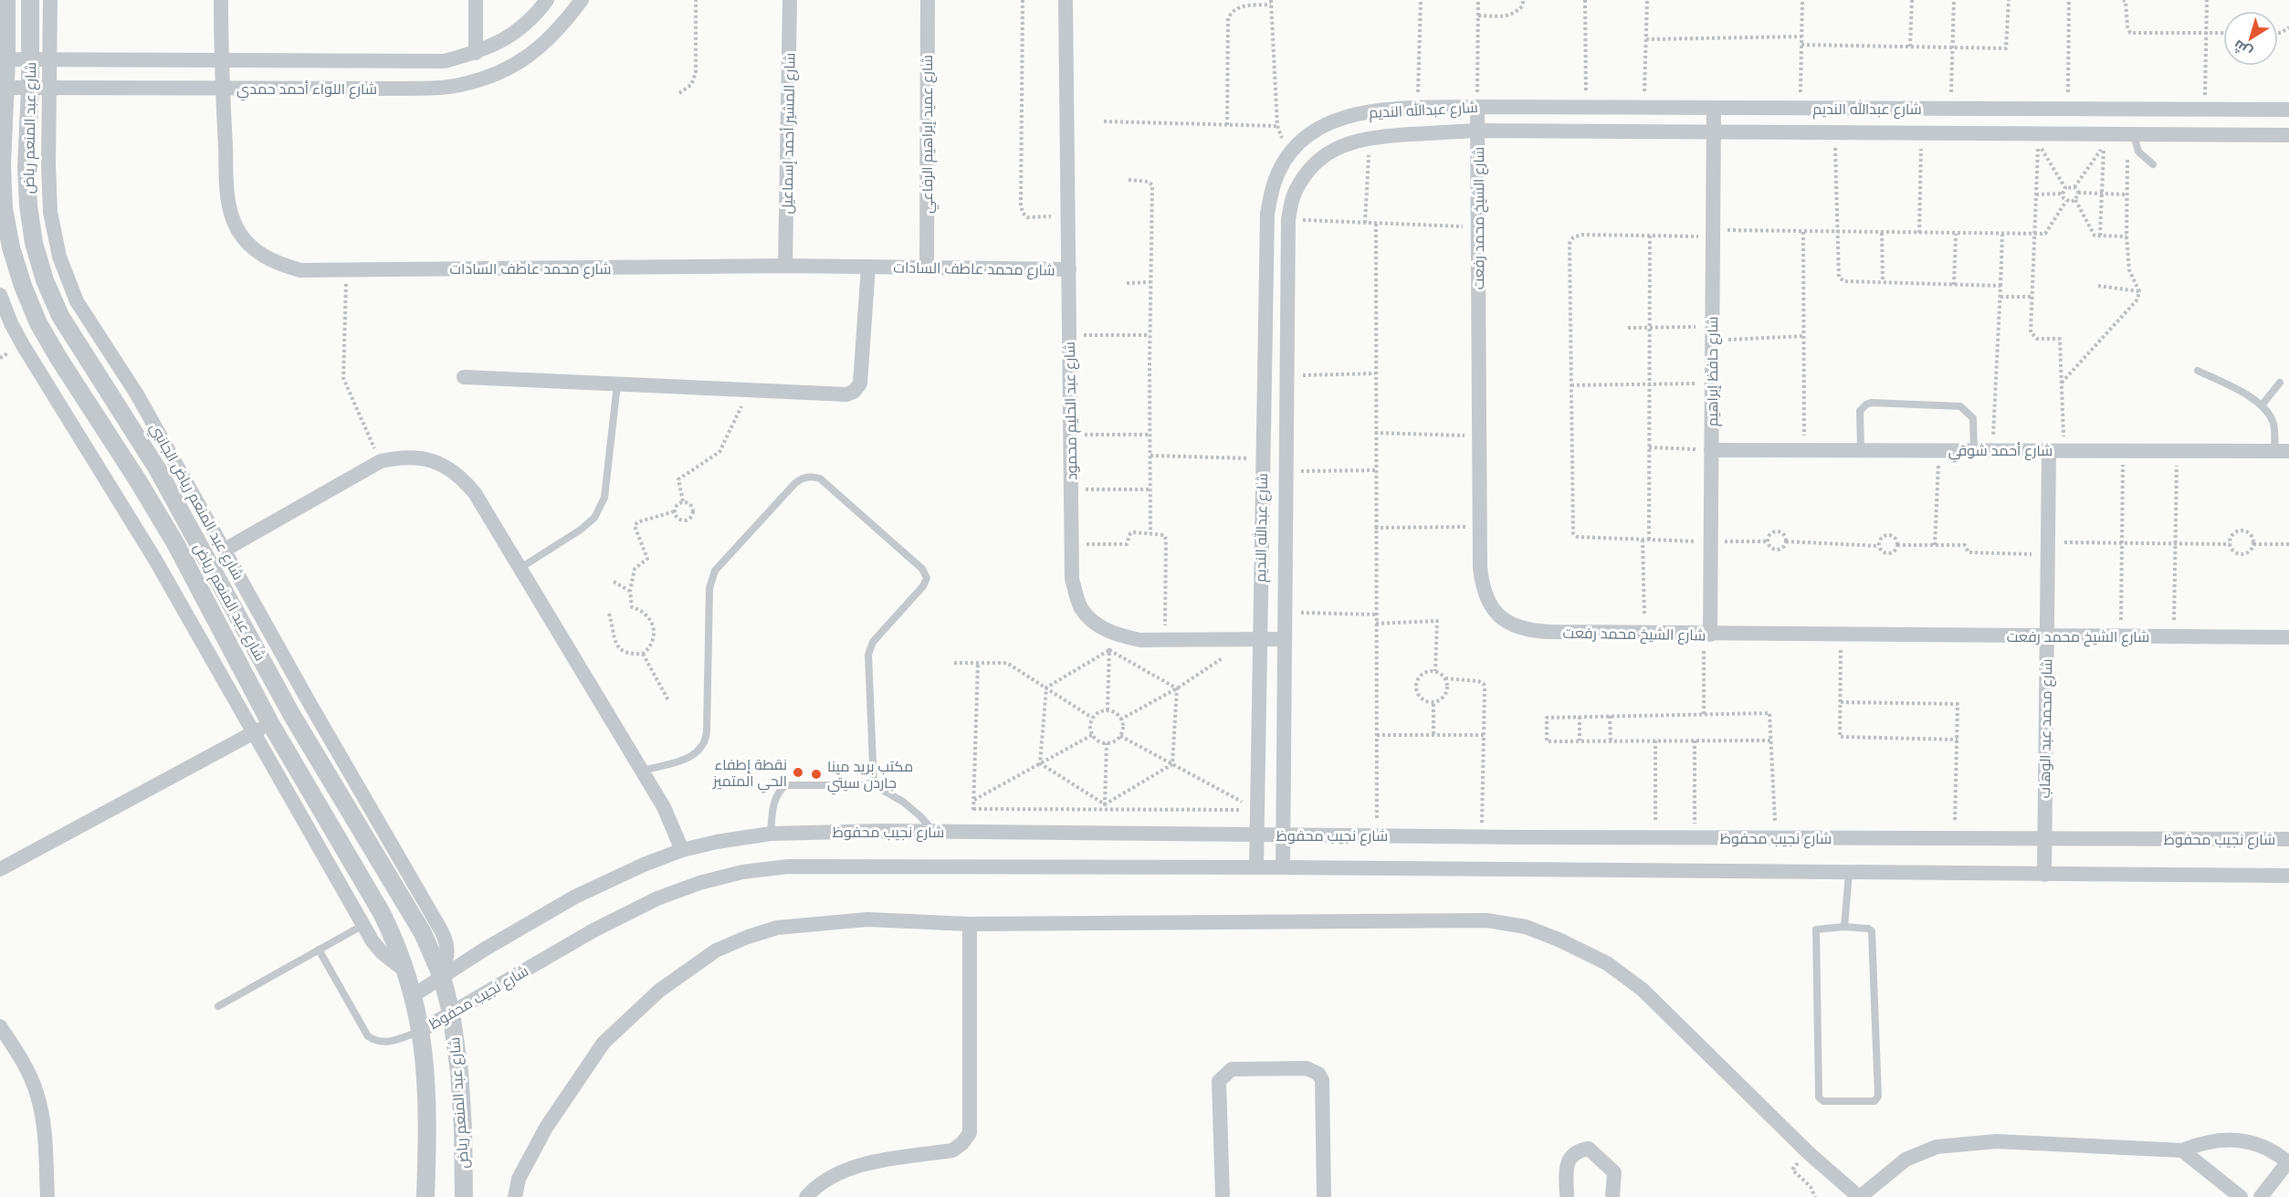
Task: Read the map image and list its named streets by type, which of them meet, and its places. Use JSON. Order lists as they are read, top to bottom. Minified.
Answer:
{"streets":{"street":["شارع اللواء أحمد حمدي","شارع عبدالله النديم","شارع عبد المنعم رياض","شارع المشير أحمد إسماعيل","شارع عميد إبراهيم الرفاعي","شارع الشيخ محمد رفعت","شارع محمد عاطف السادات","شارع حافظ إبراهيم","شارع عبد الحليم محمود","شارع أحمد شوقي","شارع عبد المنعم رياض الجانبي","شارع محمد عبد الوهاب","شارع نجيب محفوظ"]},"crossings":[["شارع اللواء أحمد حمدي","شارع عبد المنعم رياض"],["شارع اللواء أحمد حمدي","شارع محمد عاطف السادات"],["شارع اللواء أحمد حمدي","شارع عبد المنعم رياض الجانبي"],["شارع عبدالله النديم","شارع الشيخ محمد رفعت"],["شارع عبدالله النديم","شارع حافظ إبراهيم"],["شارع عبدالله النديم","شارع عبد الحليم محمود"],["شارع عبدالله النديم","شارع نجيب محفوظ"],["شارع عبد المنعم رياض","شارع عبد المنعم رياض الجانبي"],["شارع عبد المنعم رياض","شارع نجيب محفوظ"],["شارع المشير أحمد إسماعيل","شارع محمد عاطف السادات"],["شارع عميد إبراهيم الرفاعي","شارع محمد عاطف السادات"],["شارع الشيخ محمد رفعت","شارع حافظ إبراهيم"],["شارع الشيخ محمد رفعت","شارع محمد عبد الوهاب"],["شارع محمد عاطف السادات","شارع عبد الحليم محمود"],["شارع حافظ إبراهيم","شارع أحمد شوقي"],["شارع أحمد شوقي","شارع محمد عبد الوهاب"],["شارع عبد المنعم رياض الجانبي","شارع نجيب محفوظ"],["شارع محمد عبد الوهاب","شارع نجيب محفوظ"]],"places":["نقطة إطفاء الحي المتميز","مكتب بريد مينا جاردن سيتي"],"north":"bottom left"}
